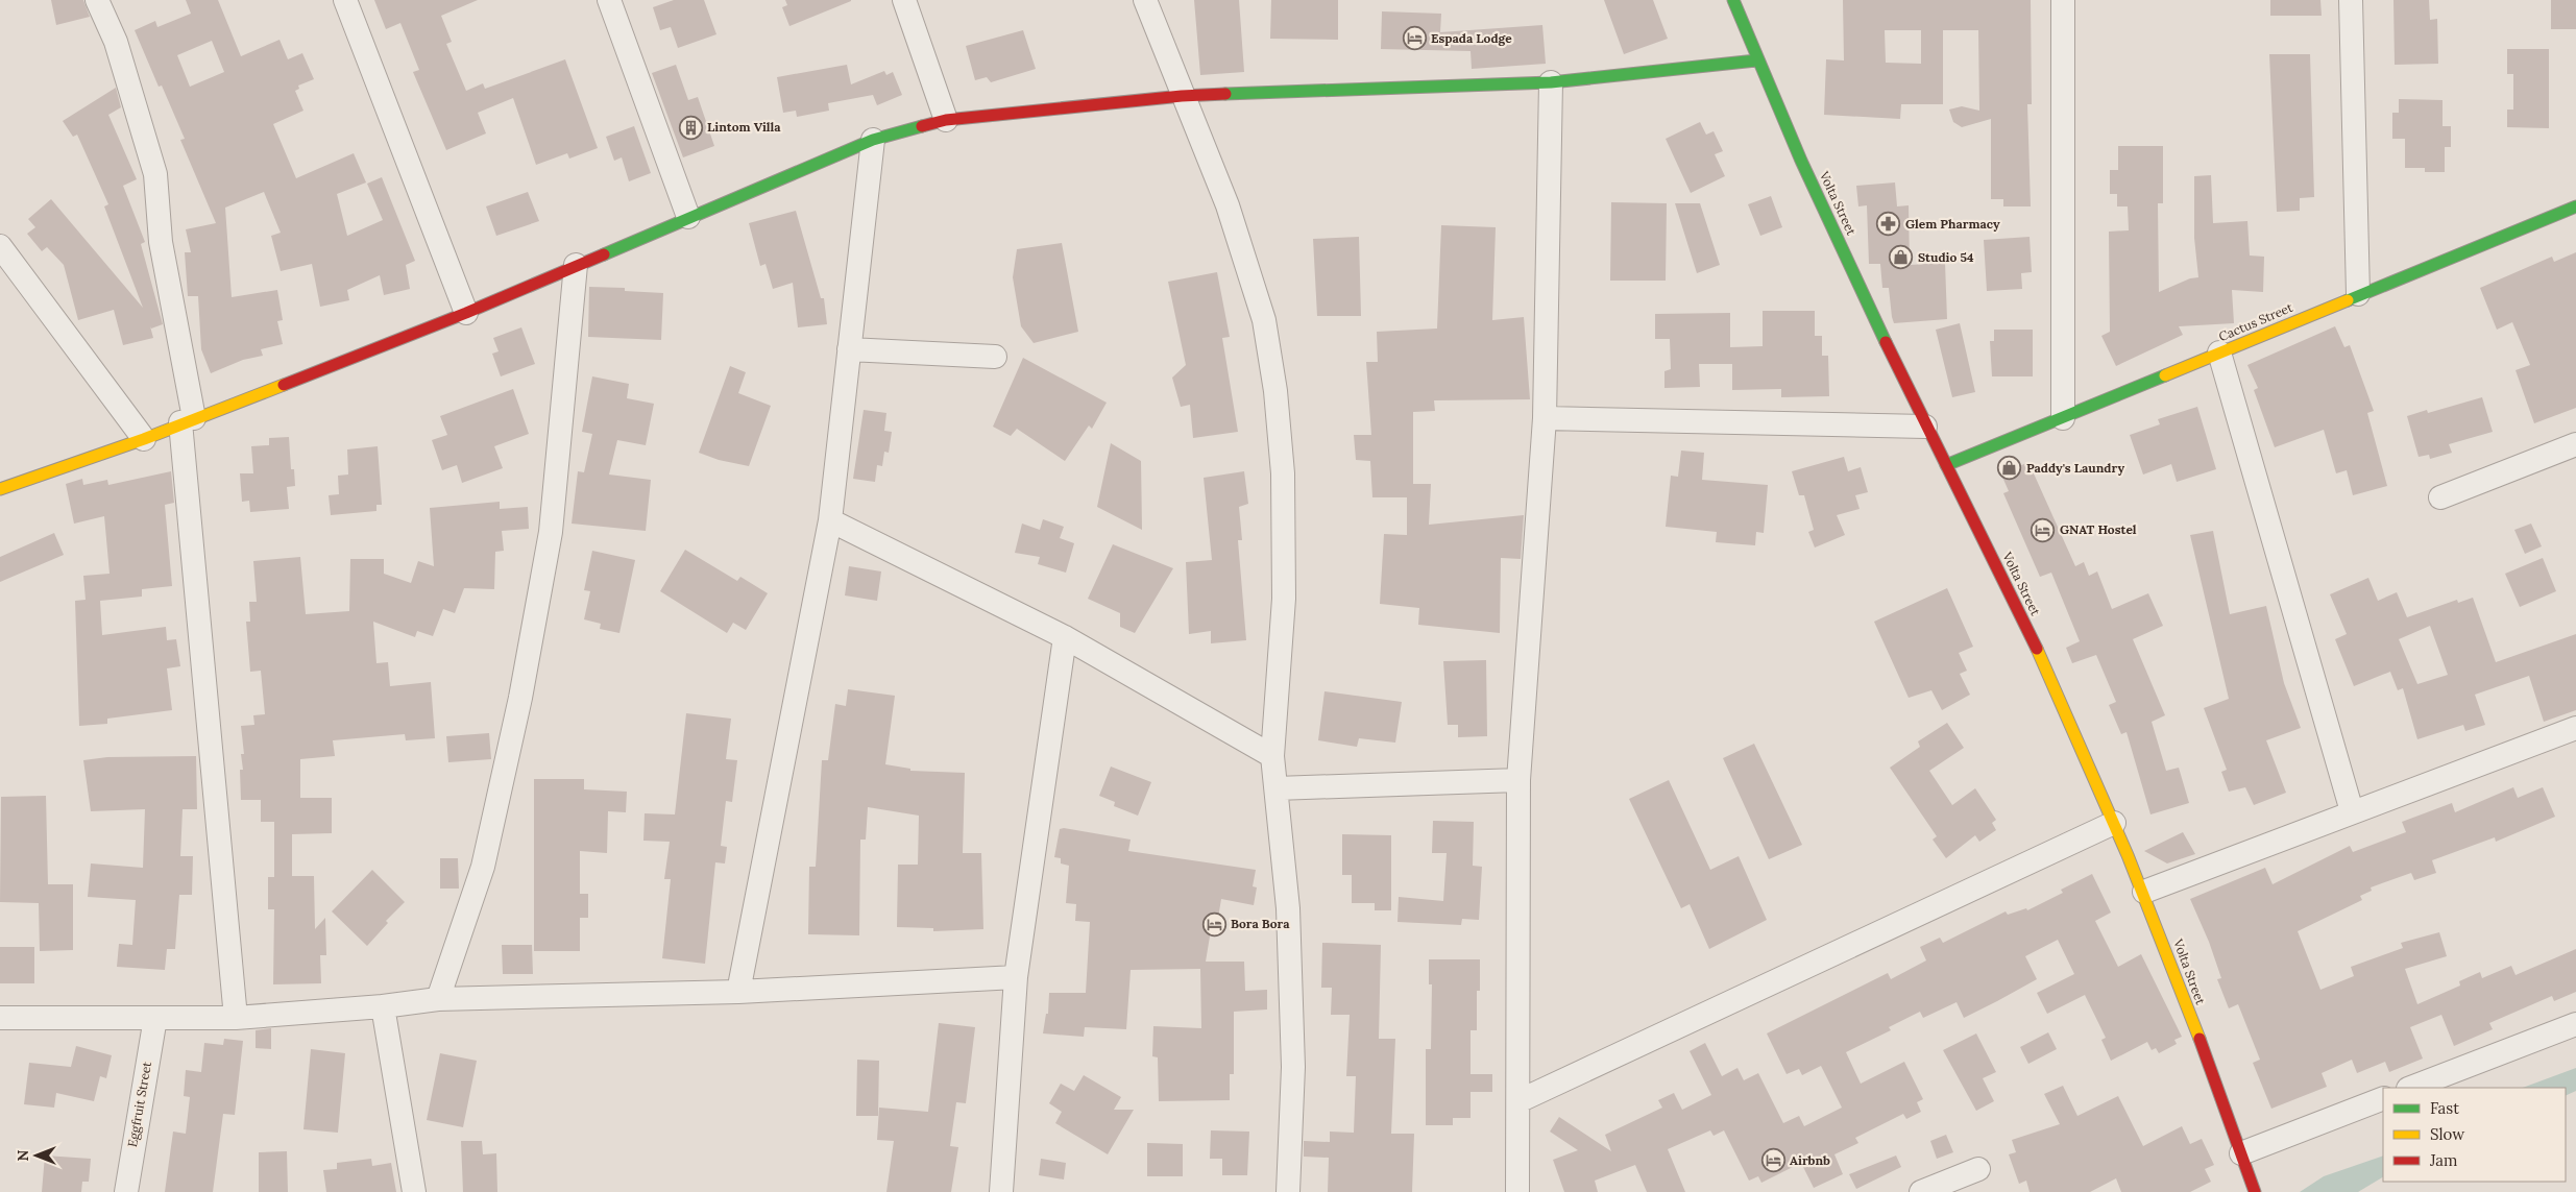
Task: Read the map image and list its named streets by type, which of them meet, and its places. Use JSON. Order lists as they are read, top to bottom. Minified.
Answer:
{"streets":{"street":["Volta Street","Cactus Street","Eggfruit Street"]},"crossings":[["Volta Street","Cactus Street"]],"places":{"hotel":["Espada Lodge","GNAT Hostel","Bora Bora","Airbnb"],"building":["Lintom Villa"],"pharmacy":["Glem Pharmacy"],"shop":["Studio 54","Paddy's Laundry"]},"legend":["Fast","Slow","Jam"],"north":"left"}
